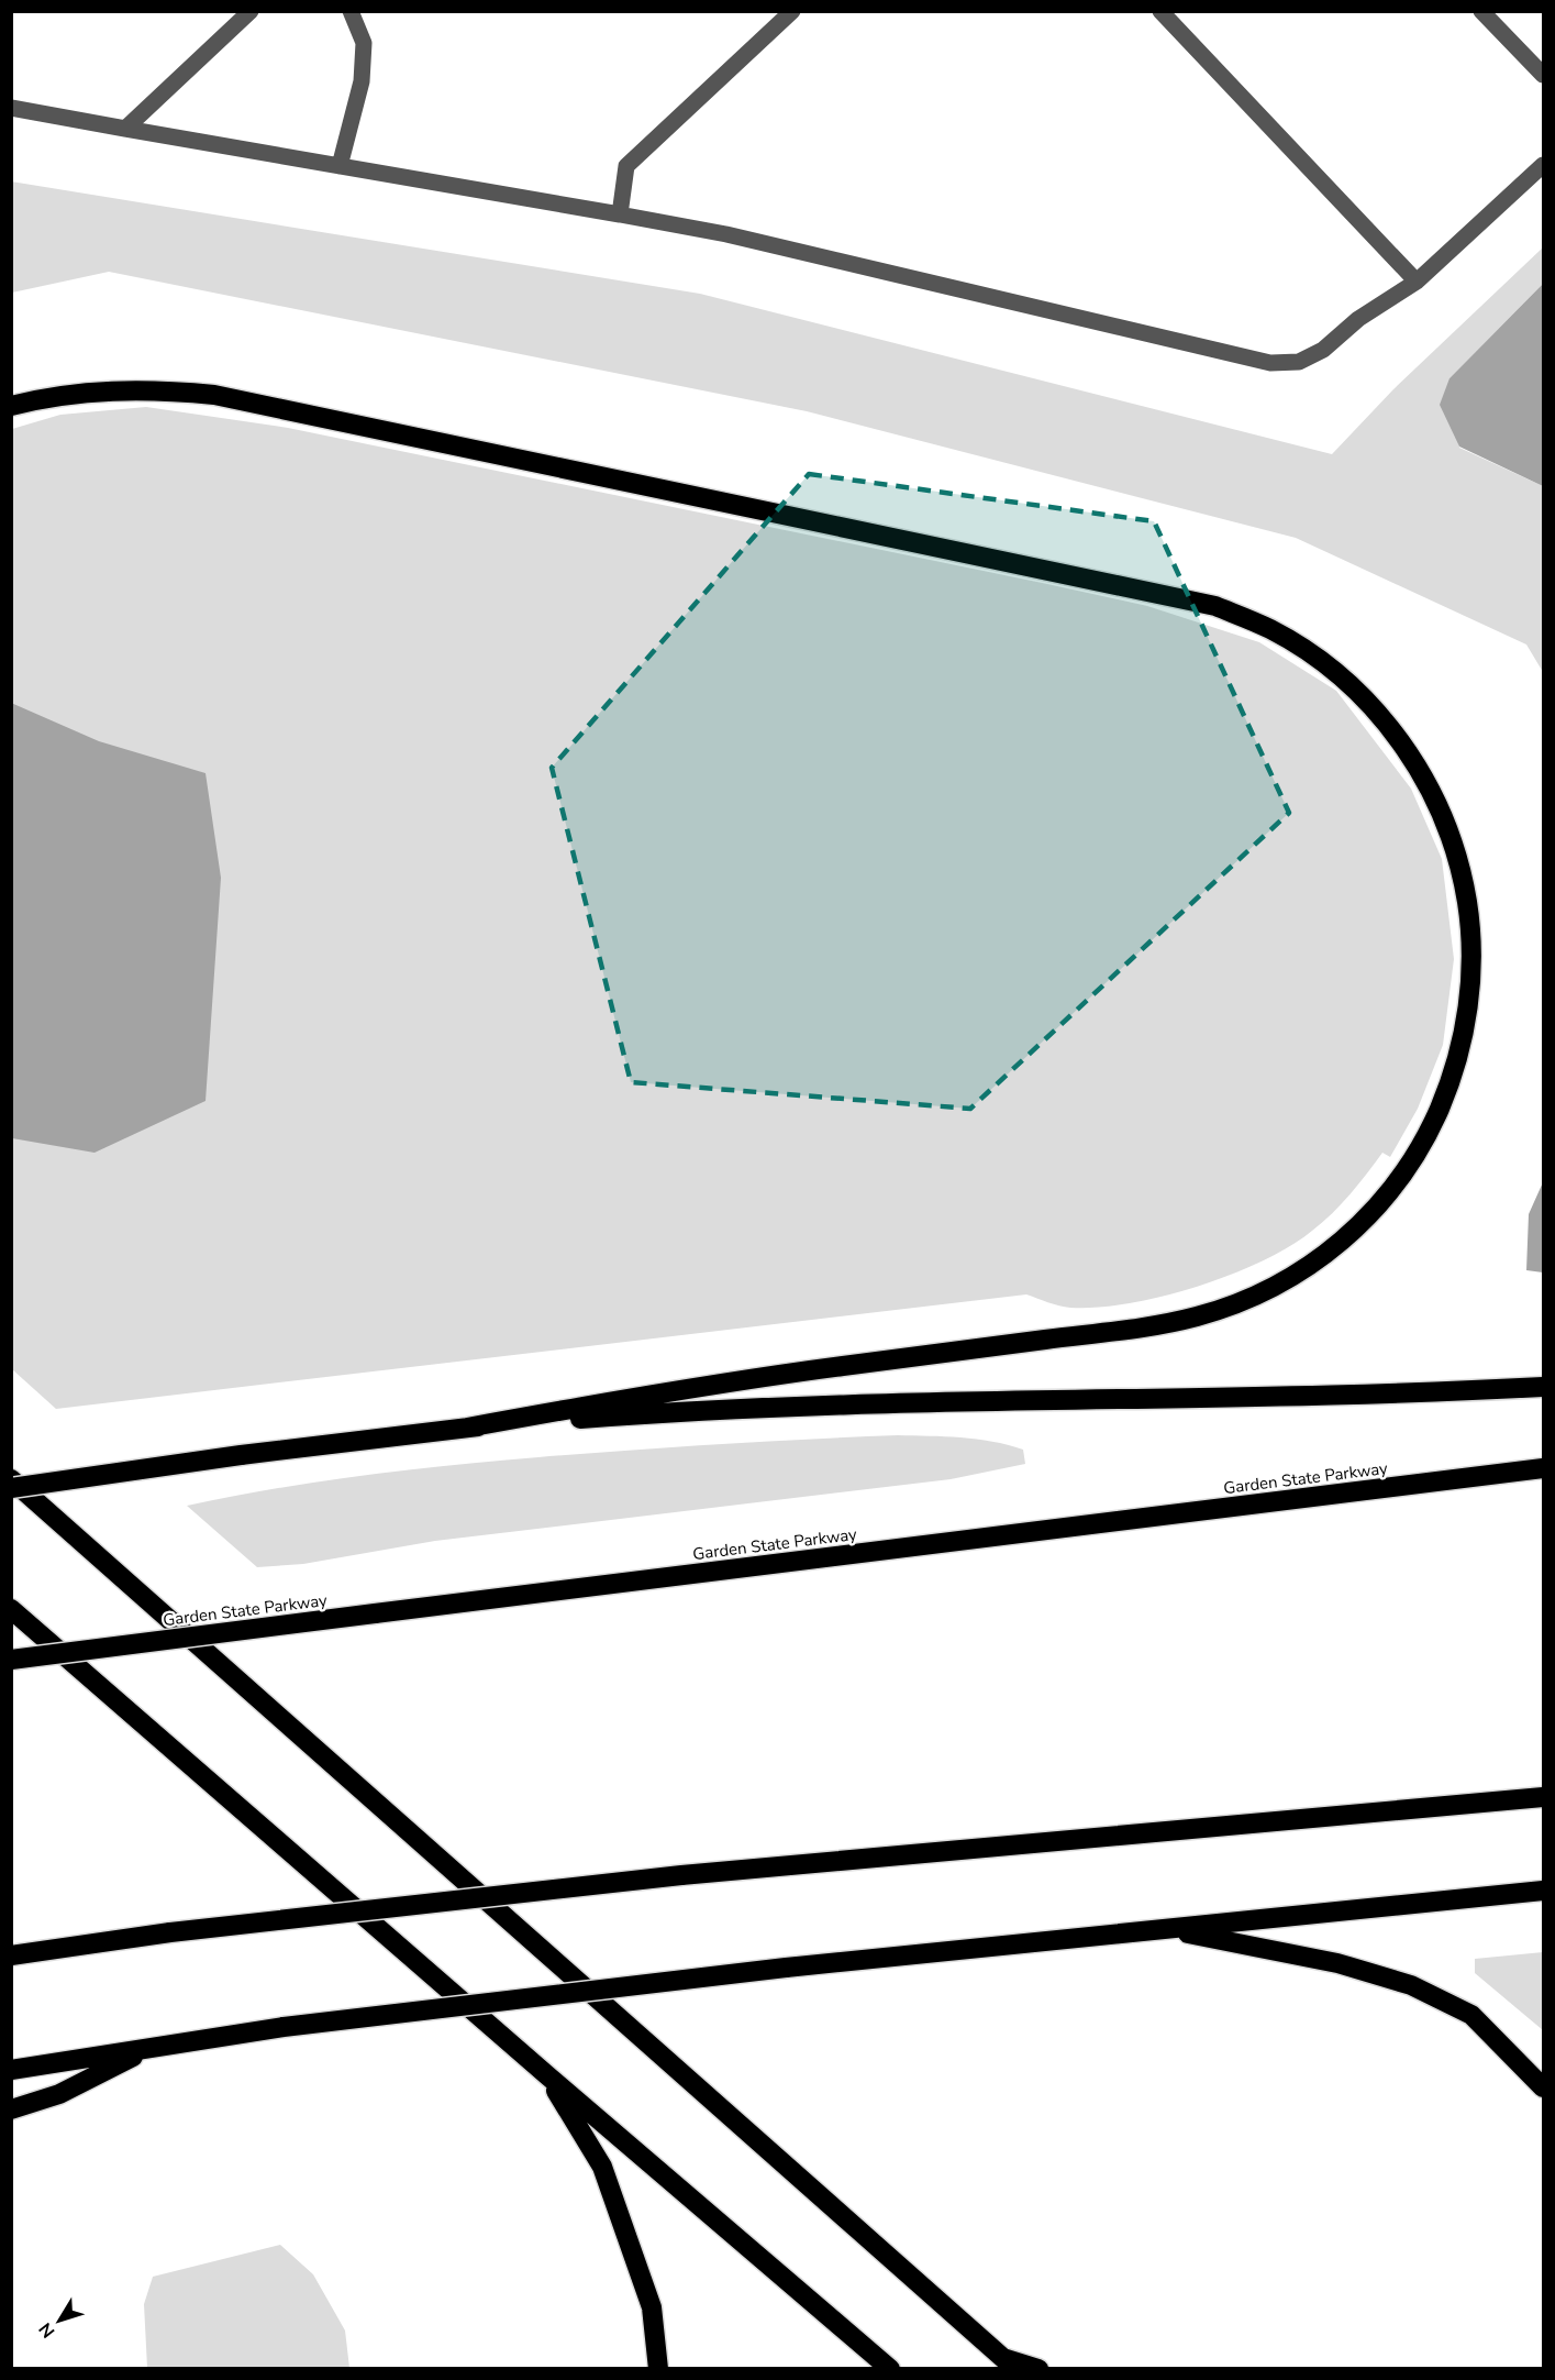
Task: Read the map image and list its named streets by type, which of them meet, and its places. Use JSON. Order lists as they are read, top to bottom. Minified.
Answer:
{"streets":{"highway":["Garden State Parkway"]},"north":"bottom left"}
